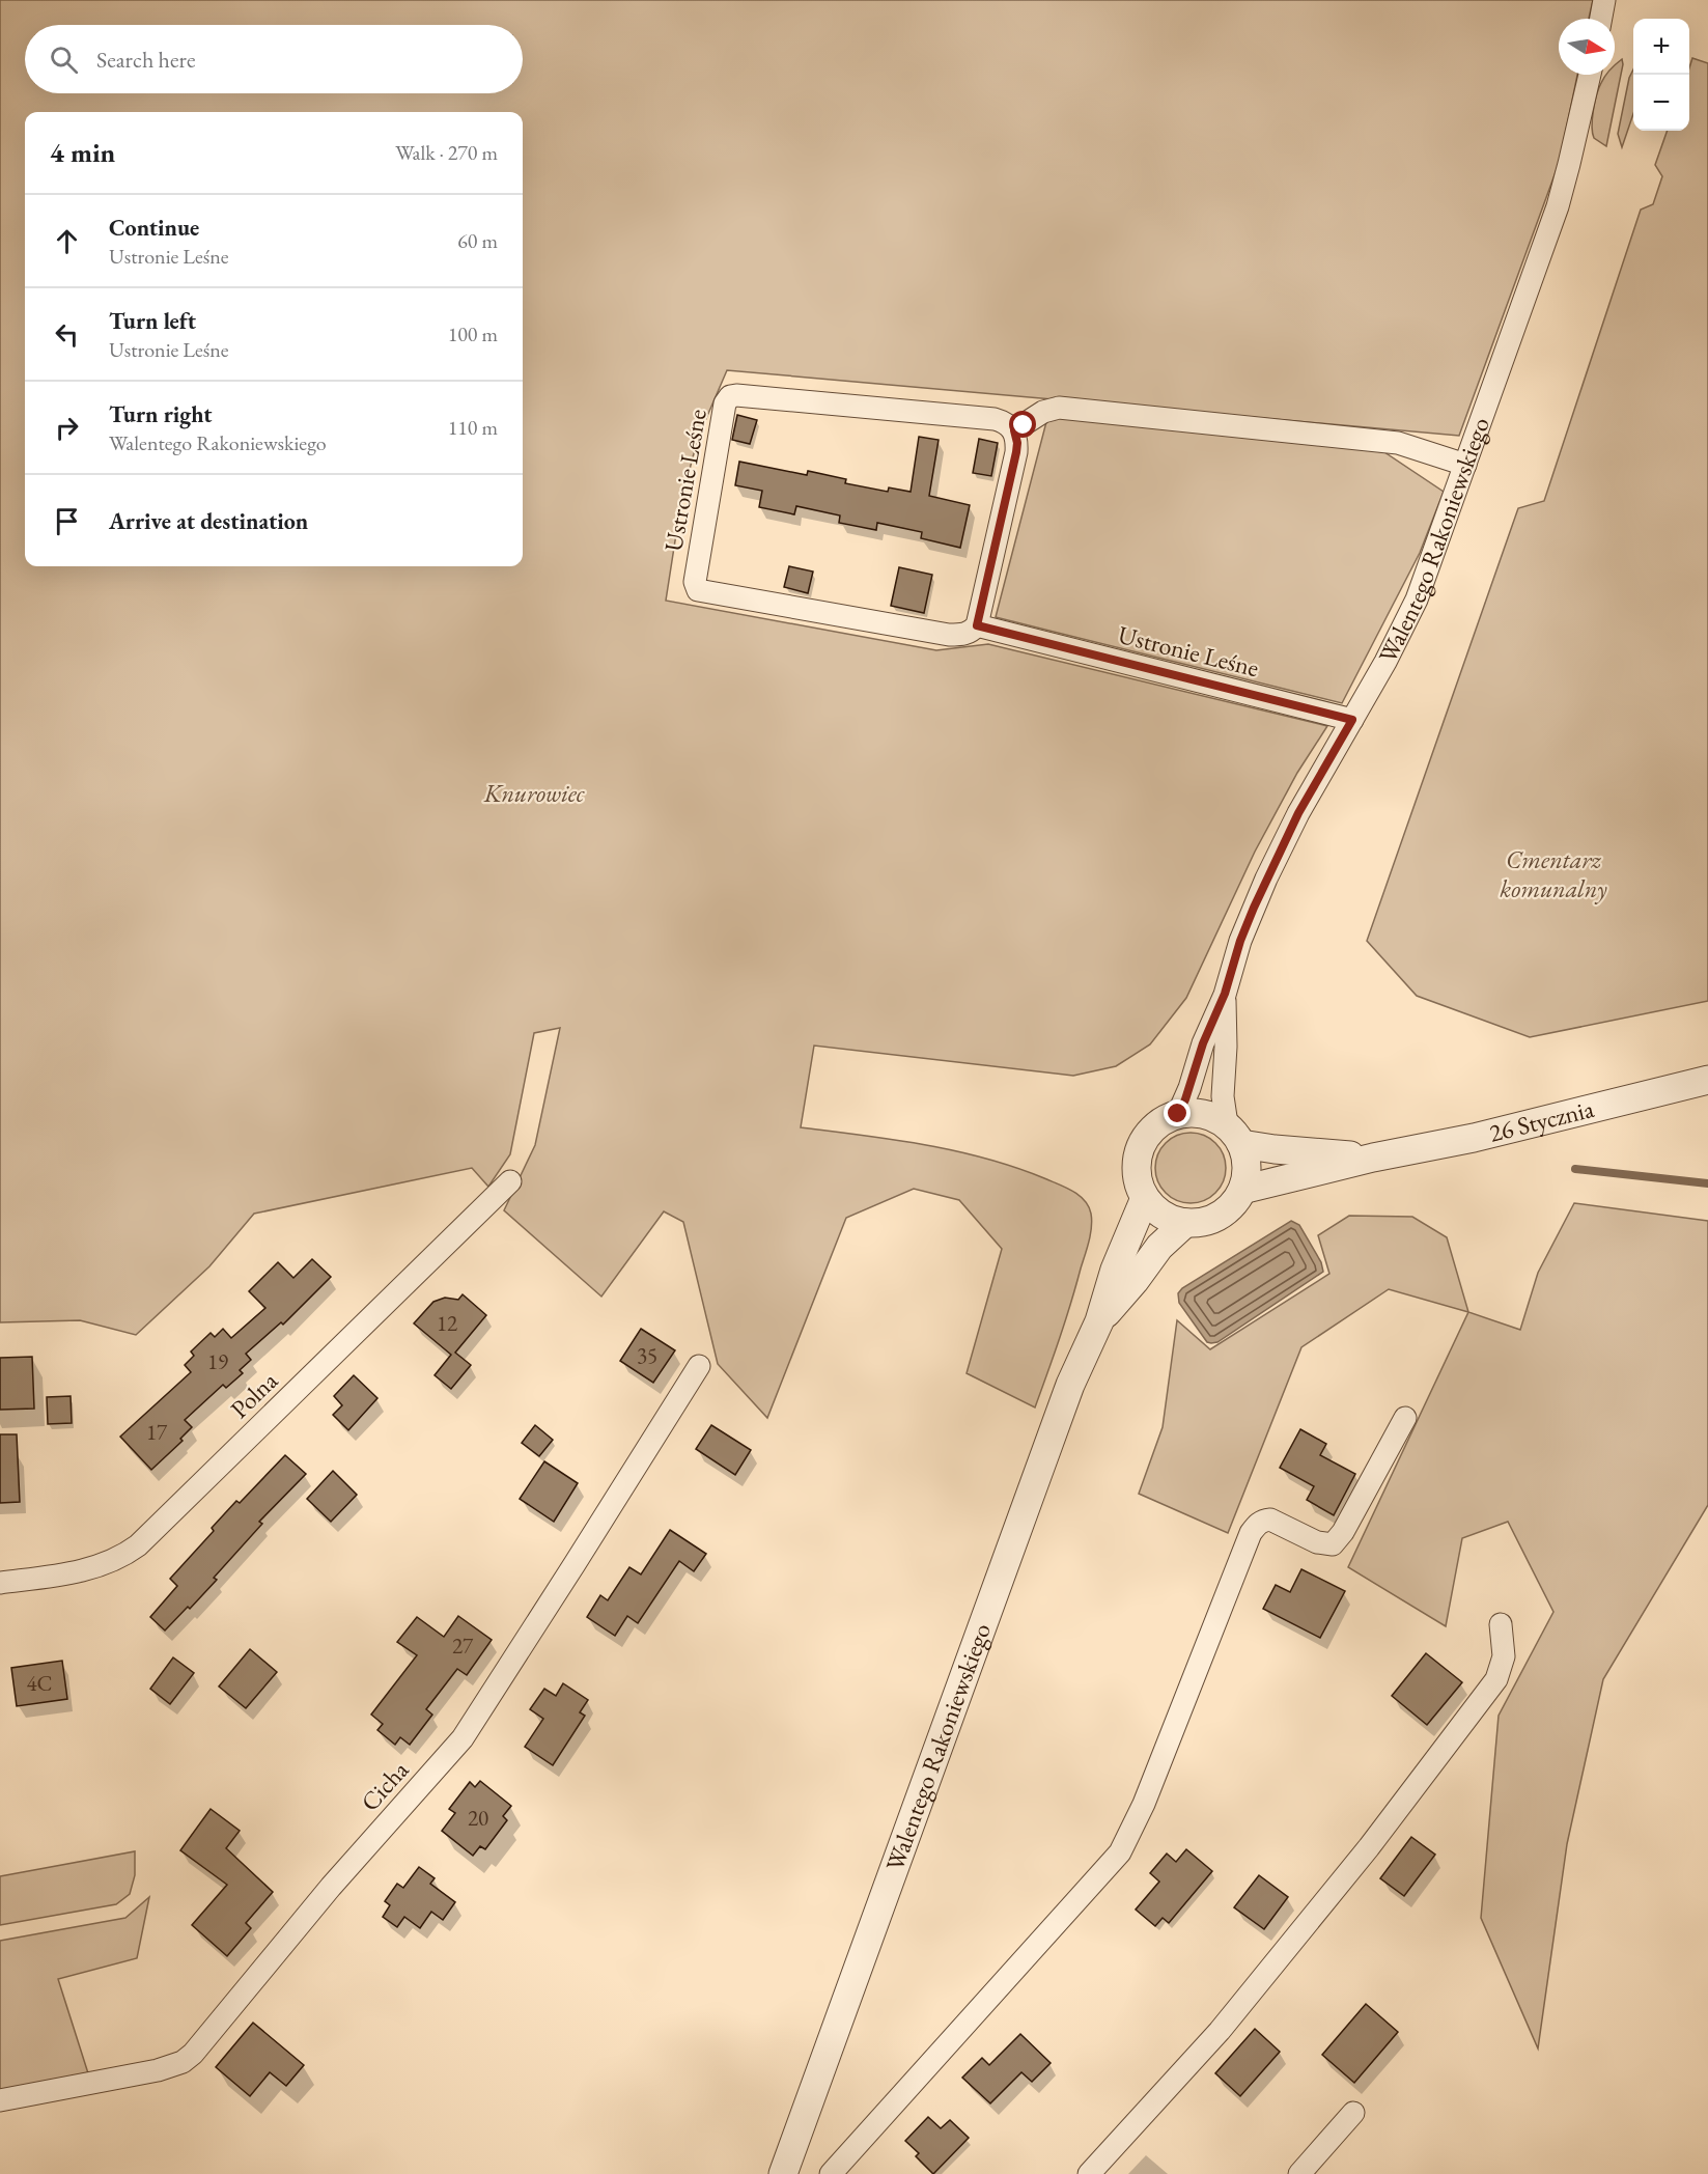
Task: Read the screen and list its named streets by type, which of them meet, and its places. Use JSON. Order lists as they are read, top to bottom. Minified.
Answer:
{"streets":{"street":["Ustronie Leśne","Walentego Rakoniewskiego","26 Stycznia","Polna","Cicha"]},"crossings":[["Ustronie Leśne","Walentego Rakoniewskiego"],["Walentego Rakoniewskiego","26 Stycznia"]],"parks":["Knurowiec","Cmentarz komunalny"],"house_numbers":["12","35","19","17","27","4C","20"],"north":"right","page":{"map_buttons":["+","−"],"search":"Search here","heading":["4 min","Walk · 270 m"],"list":[["Continue","Ustronie Leśne","60 m"],["Turn left","Ustronie Leśne","100 m"],["Turn right","Walentego Rakoniewskiego","110 m"],"Arrive at destination"]}}
